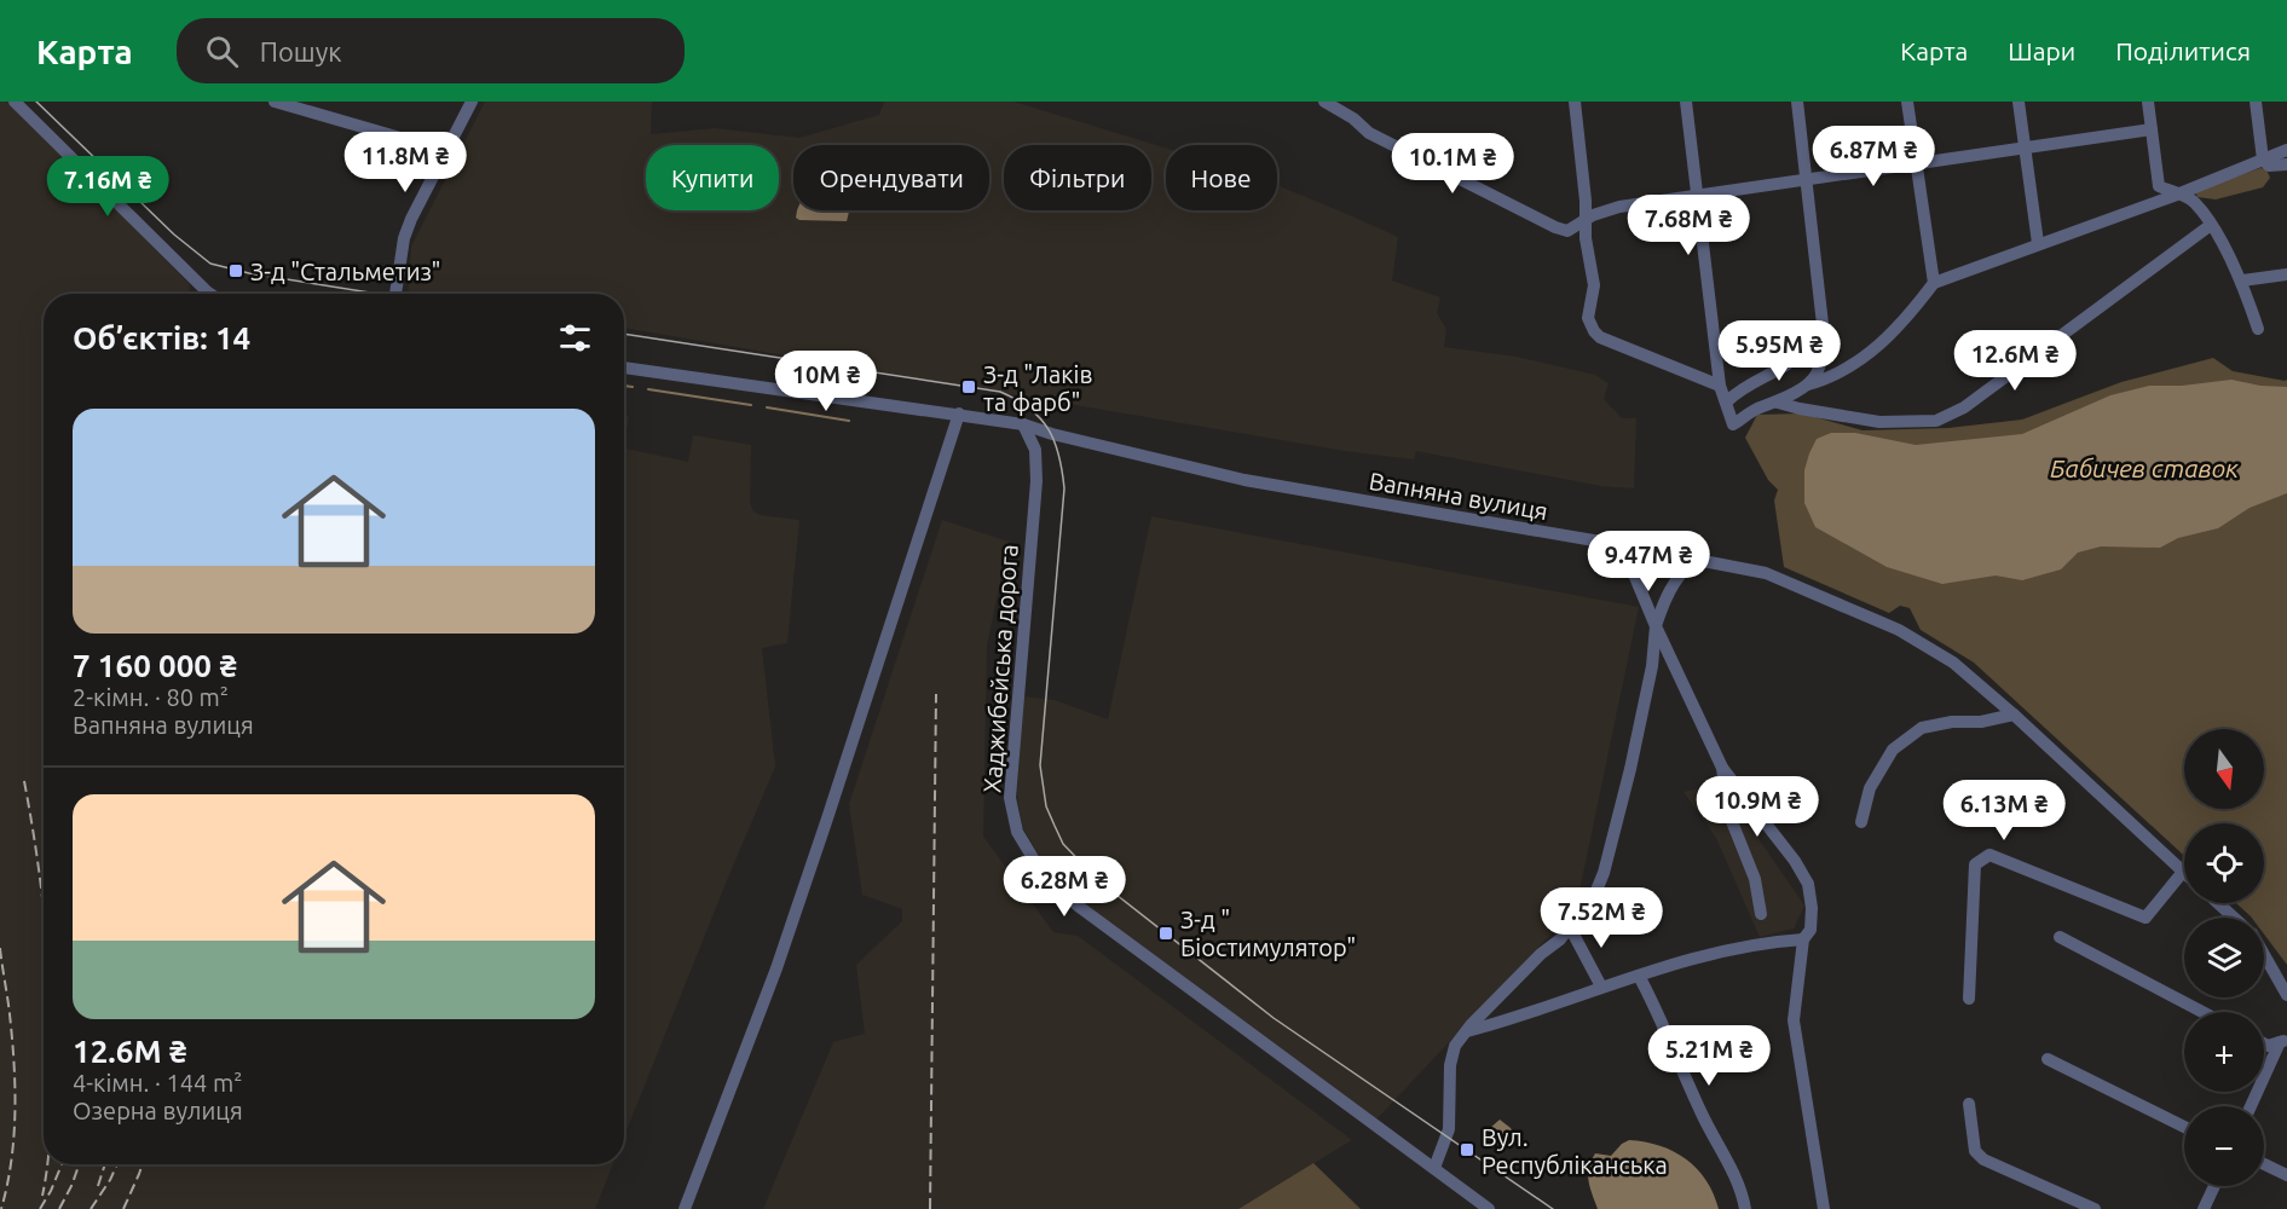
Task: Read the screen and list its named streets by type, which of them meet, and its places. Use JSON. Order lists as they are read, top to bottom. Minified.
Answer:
{"streets":{"street":["Вапняна вулиця","Хаджибейська дорога"]},"crossings":[["Вапняна вулиця","Хаджибейська дорога"]],"water":["Бабичев ставок"],"places":{"transit":["З-д \"Стальметиз\"","З-д \"Лаків та фарб\"","З-д \" Біостимулятор\"","Вул. Республіканська"]},"north":"bottom","page":{"header":"Карта","search":"Пошук","nav":["Карта","Шари","Поділитися"],"price":["6.87M ₴","11.8M ₴","10.1M ₴","7.16M ₴","7.68M ₴","5.95M ₴","12.6M ₴","10M ₴","9.47M ₴","10.9M ₴","6.13M ₴","6.28M ₴","7.52M ₴","5.21M ₴"],"chip":["Купити","Орендувати","Фільтри","Нове"],"heading":"Об’єктів: 14","list":[{"name":"7 160 000 ₴","note":"2-кімн. · 80 m² · Вапняна вулиця"},{"name":"12.6M ₴","note":"4-кімн. · 144 m² · Озерна вулиця"}],"map_buttons":["+","−"]}}
